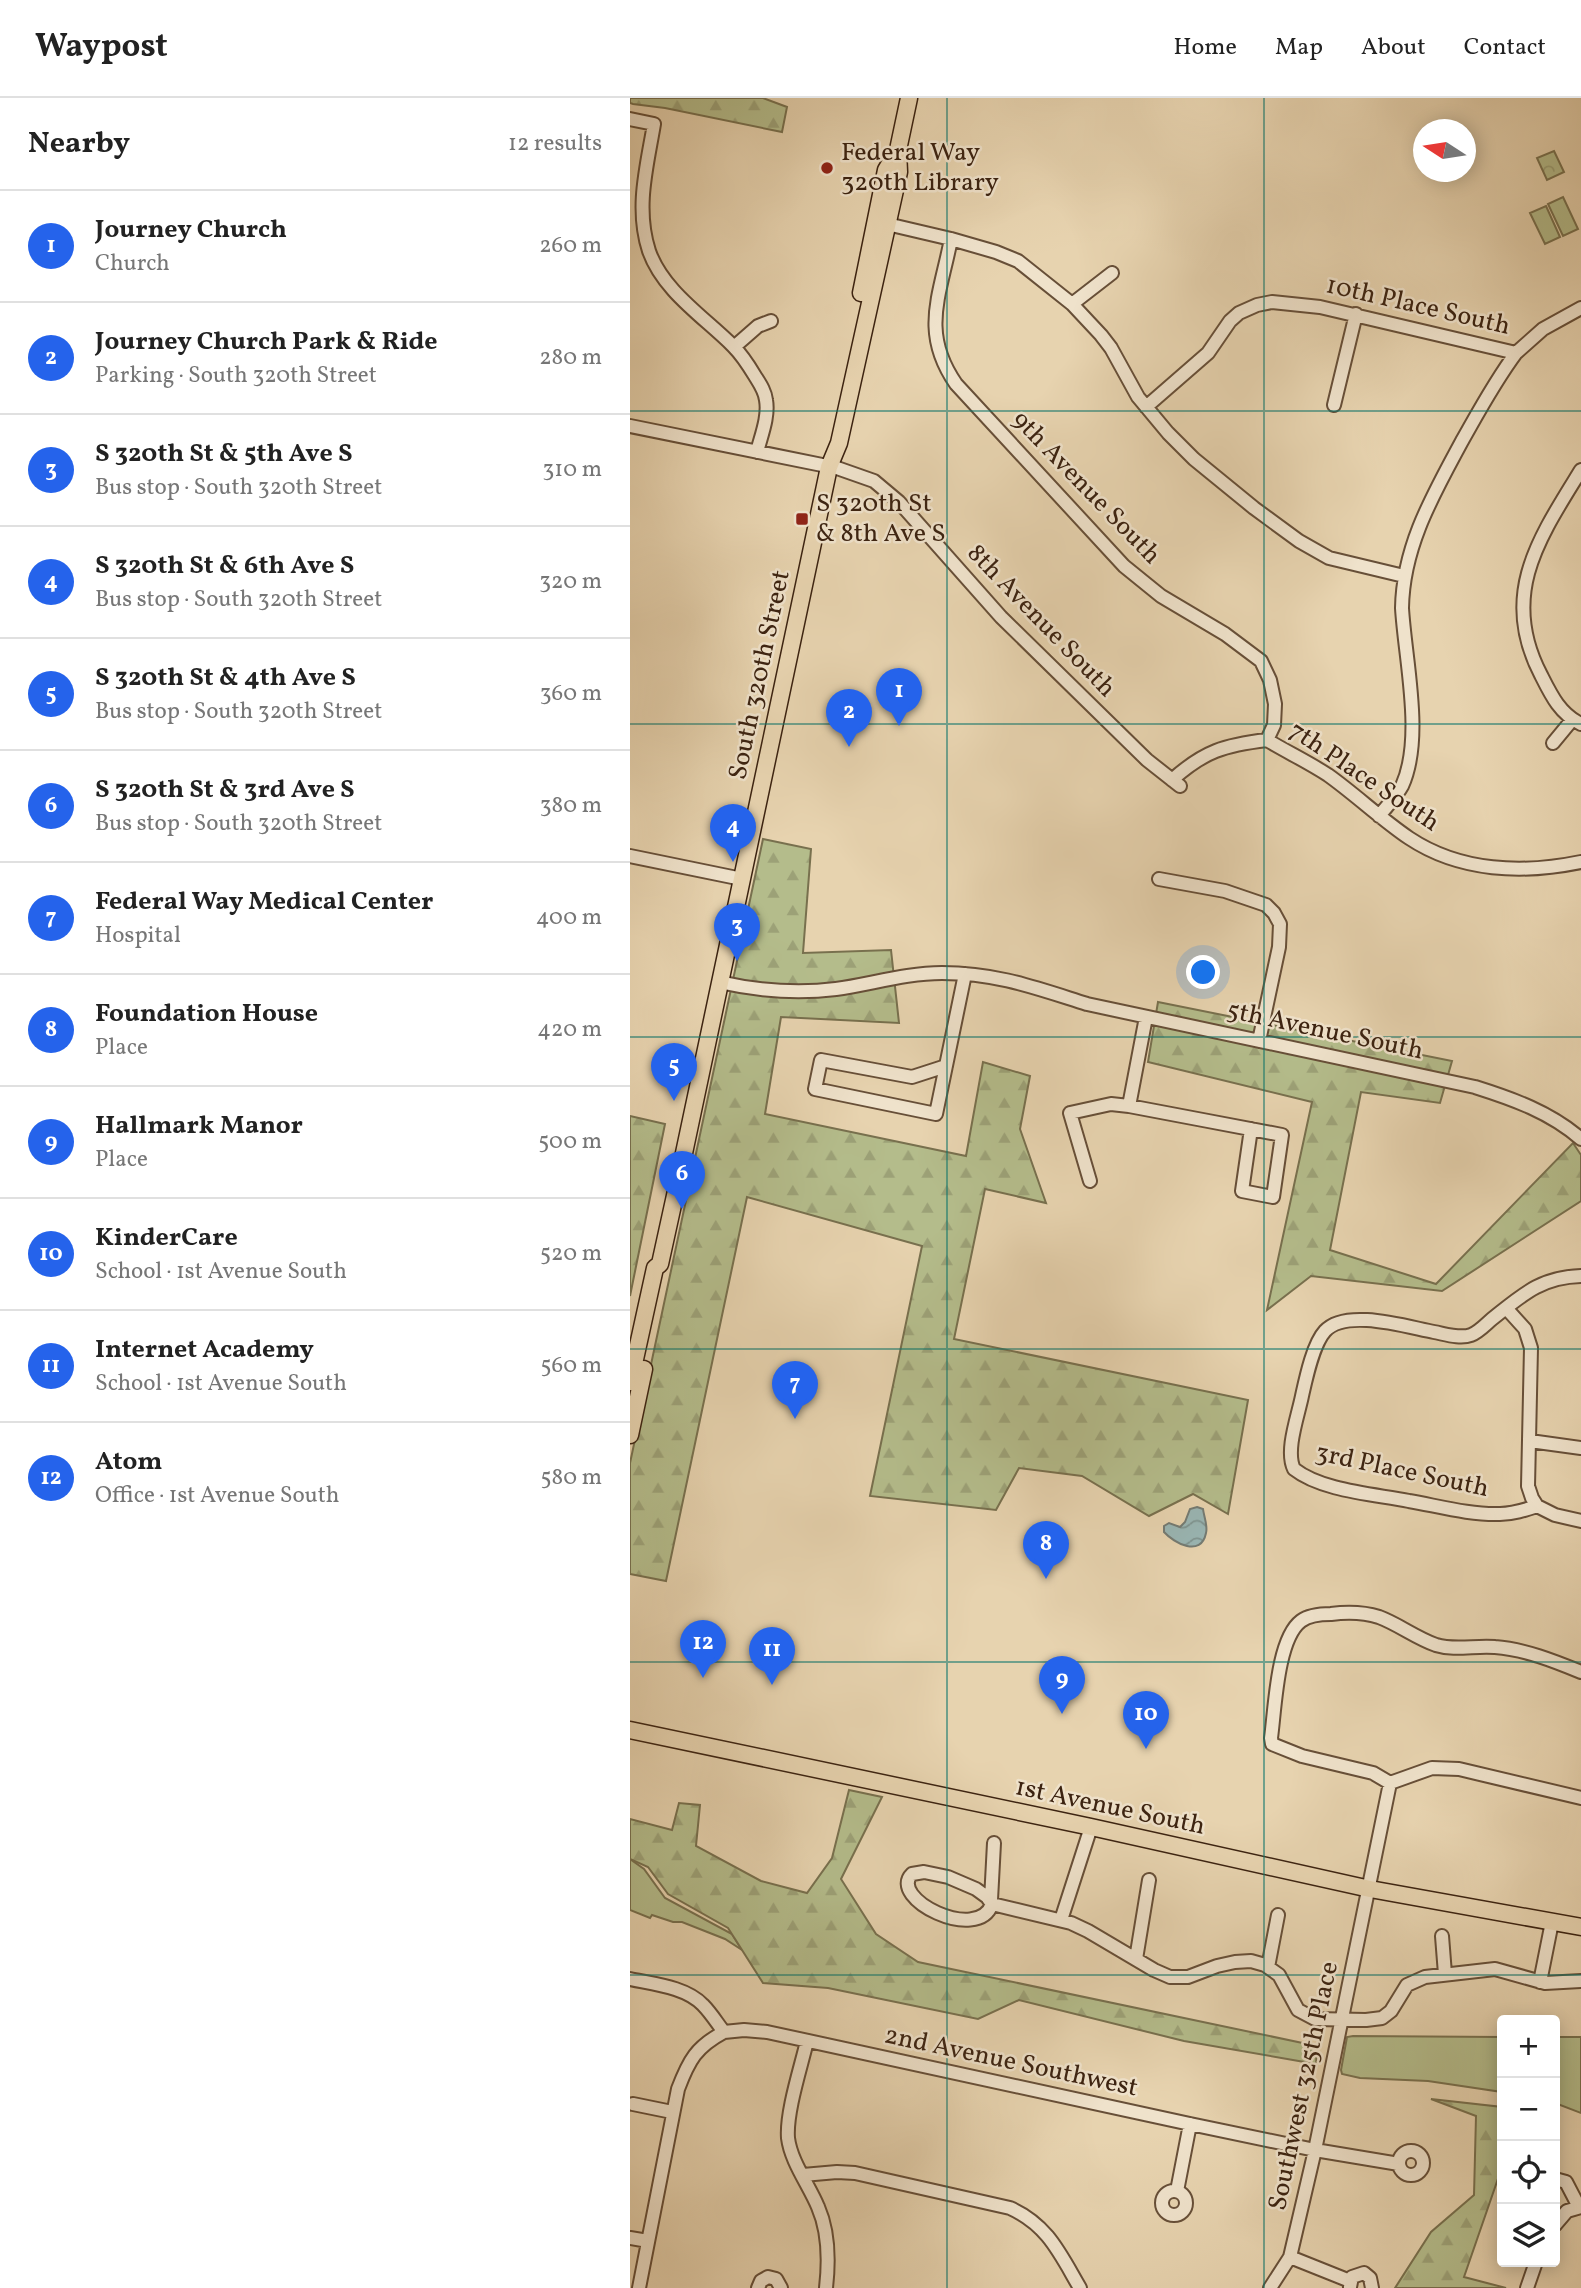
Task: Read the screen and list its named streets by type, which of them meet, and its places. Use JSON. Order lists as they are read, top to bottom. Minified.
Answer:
{"streets":{"main road":["South 320th Street","1st Avenue South"],"street":["10th Place South","9th Avenue South","8th Avenue South","7th Place South","5th Avenue South","3rd Place South","2nd Avenue Southwest","Southwest 325th Place"]},"crossings":[["9th Avenue South","7th Place South"],["8th Avenue South","South 320th Street"],["8th Avenue South","7th Place South"],["South 320th Street","5th Avenue South"],["1st Avenue South","Southwest 325th Place"],["2nd Avenue Southwest","Southwest 325th Place"]],"places":{"other":["Federal Way 320th Library"],"transit":["S 320th St & 8th Ave S"]},"north":"left","page":{"header":"Waypost","nav":["Home","Map","About","Contact"],"heading":["Nearby","12 results"],"list":[{"mark":"1","name":"Journey Church","note":"Church","value":"260 m"},{"mark":"2","name":"Journey Church Park & Ride","note":"Parking · South 320th Street","value":"280 m"},{"mark":"3","name":"S 320th St & 5th Ave S","note":"Bus stop · South 320th Street","value":"310 m"},{"mark":"4","name":"S 320th St & 6th Ave S","note":"Bus stop · South 320th Street","value":"320 m"},{"mark":"5","name":"S 320th St & 4th Ave S","note":"Bus stop · South 320th Street","value":"360 m"},{"mark":"6","name":"S 320th St & 3rd Ave S","note":"Bus stop · South 320th Street","value":"380 m"},{"mark":"7","name":"Federal Way Medical Center","note":"Hospital","value":"400 m"},{"mark":"8","name":"Foundation House","note":"Place","value":"420 m"},{"mark":"9","name":"Hallmark Manor","note":"Place","value":"500 m"},{"mark":"10","name":"KinderCare","note":"School · 1st Avenue South","value":"520 m"},{"mark":"11","name":"Internet Academy","note":"School · 1st Avenue South","value":"560 m"},{"mark":"12","name":"Atom","note":"Office · 1st Avenue South","value":"580 m"}],"pins":["1","2","4","3","5","6","7","8","12","11","9","10"],"map_buttons":["+","−"]}}
